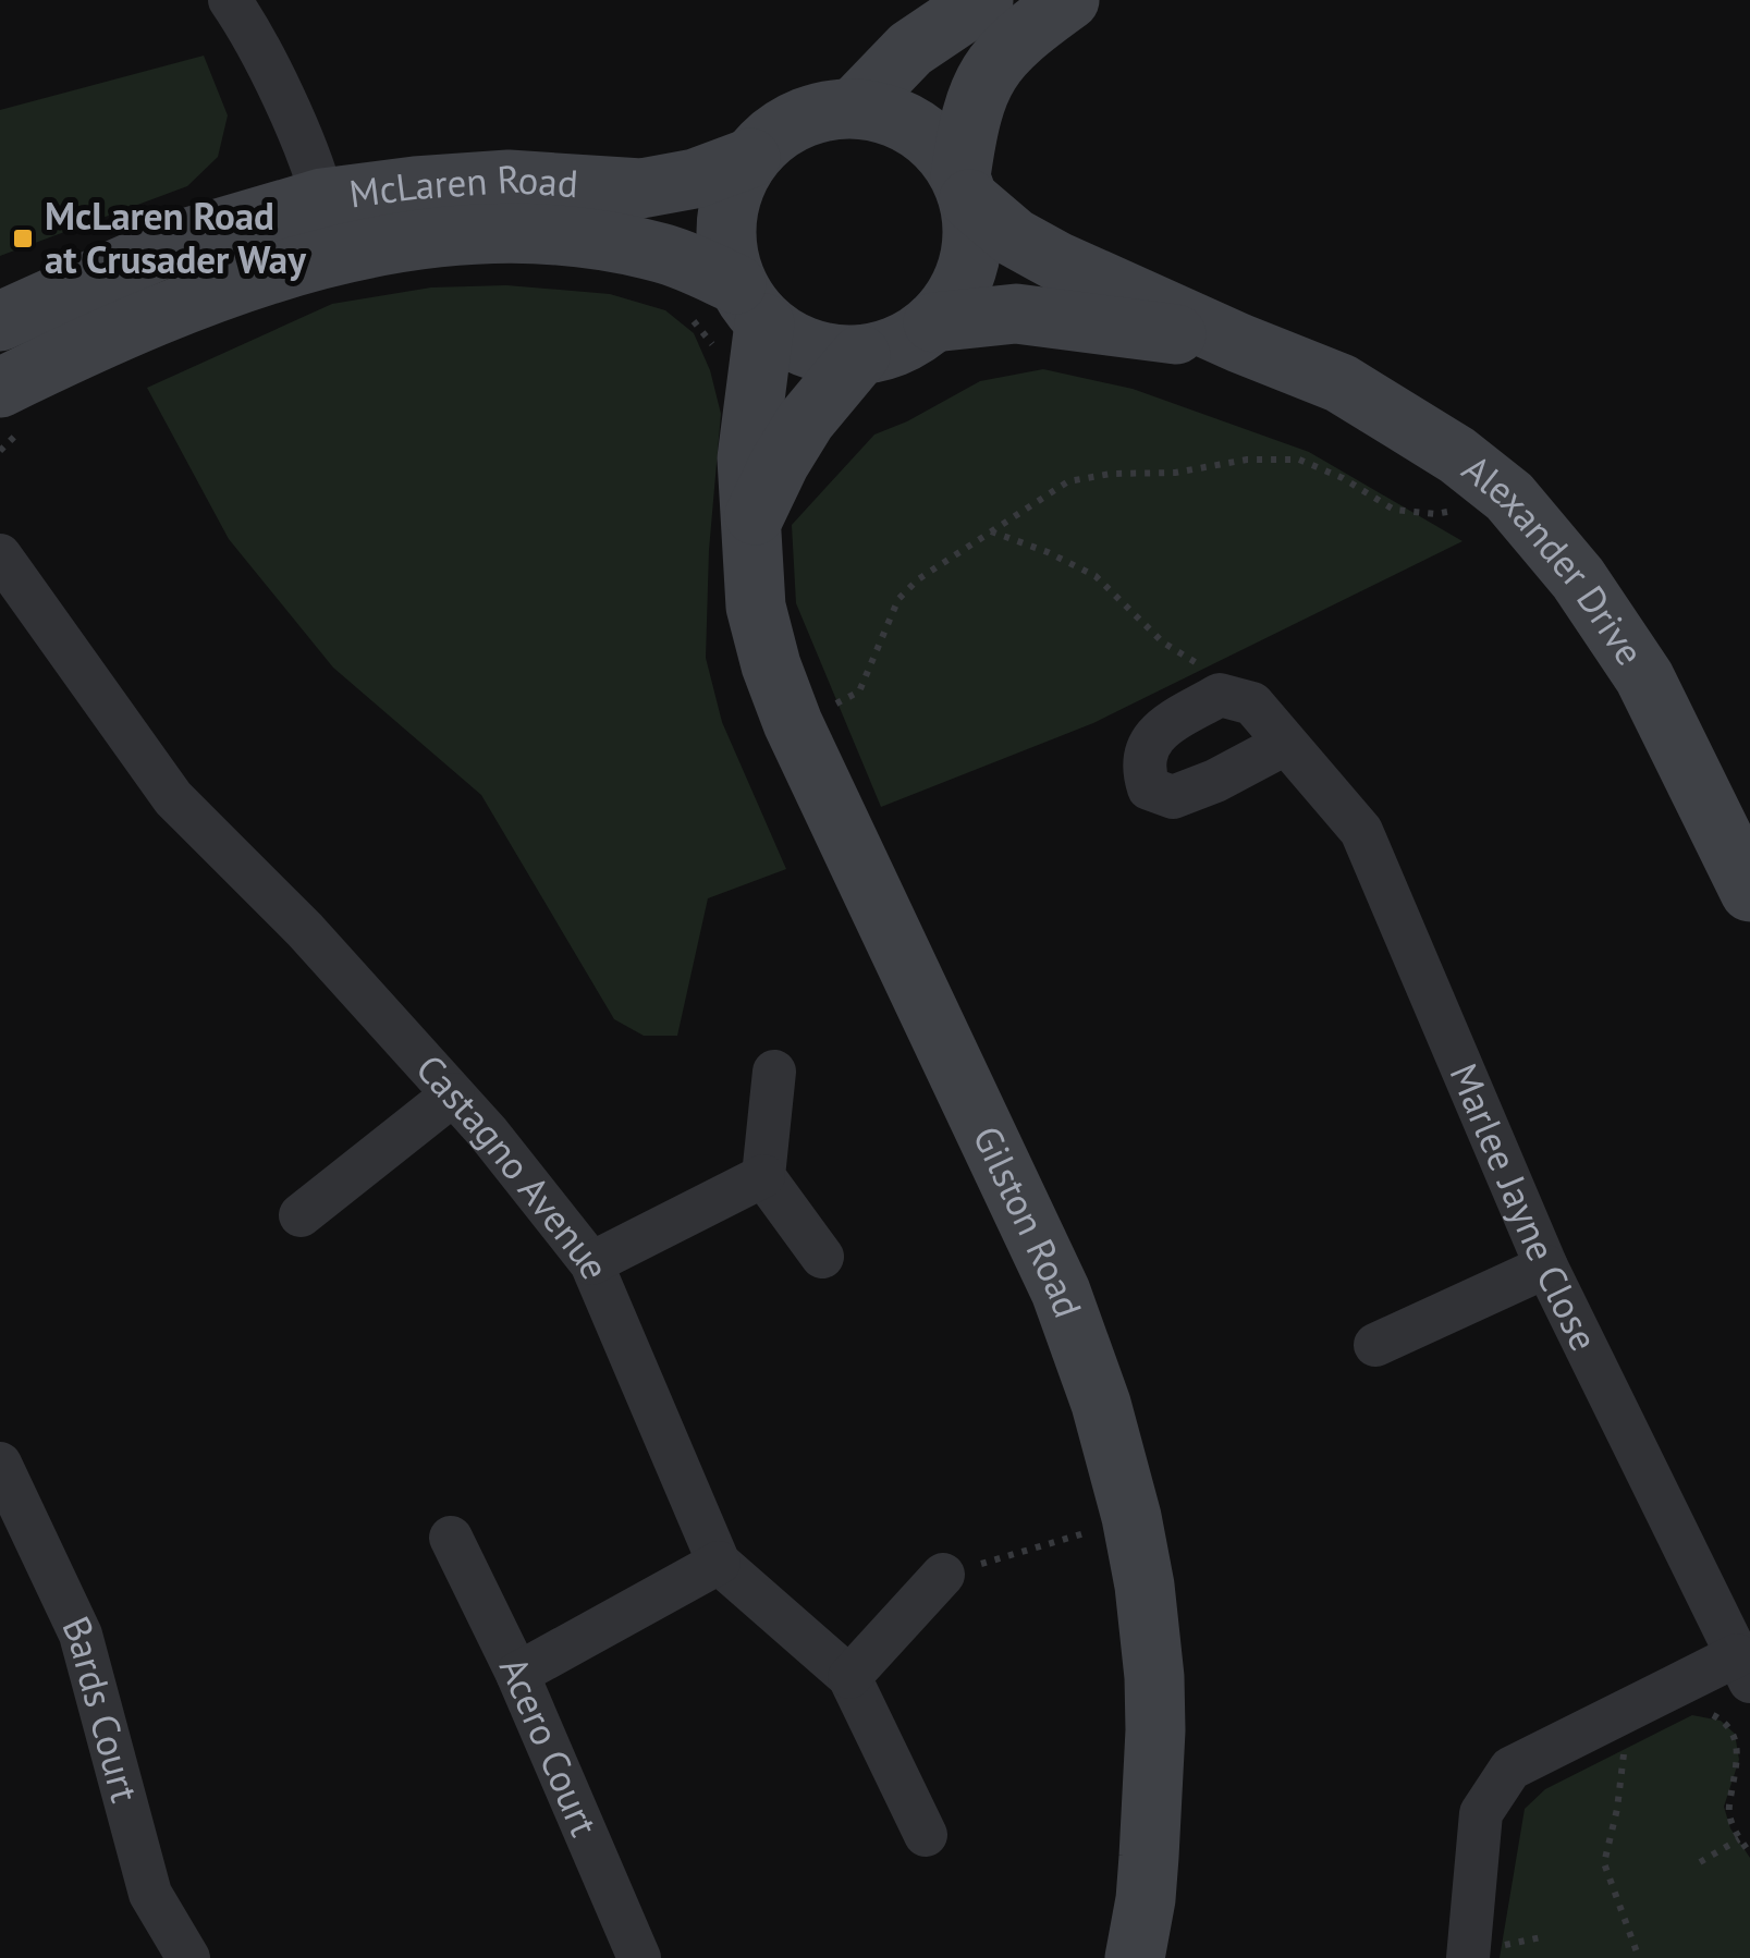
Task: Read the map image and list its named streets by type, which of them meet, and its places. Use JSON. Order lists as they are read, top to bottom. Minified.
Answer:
{"streets":{"main road":["McLaren Road","Alexander Drive","Gilston Road"],"street":["Castagno Avenue","Marlee Jayne Close","Bards Court","Acero Court"]},"crossings":[["McLaren Road","Alexander Drive"],["McLaren Road","Gilston Road"],["Alexander Drive","Gilston Road"]],"places":{"transit":["McLaren Road at Crusader Way"]}}
